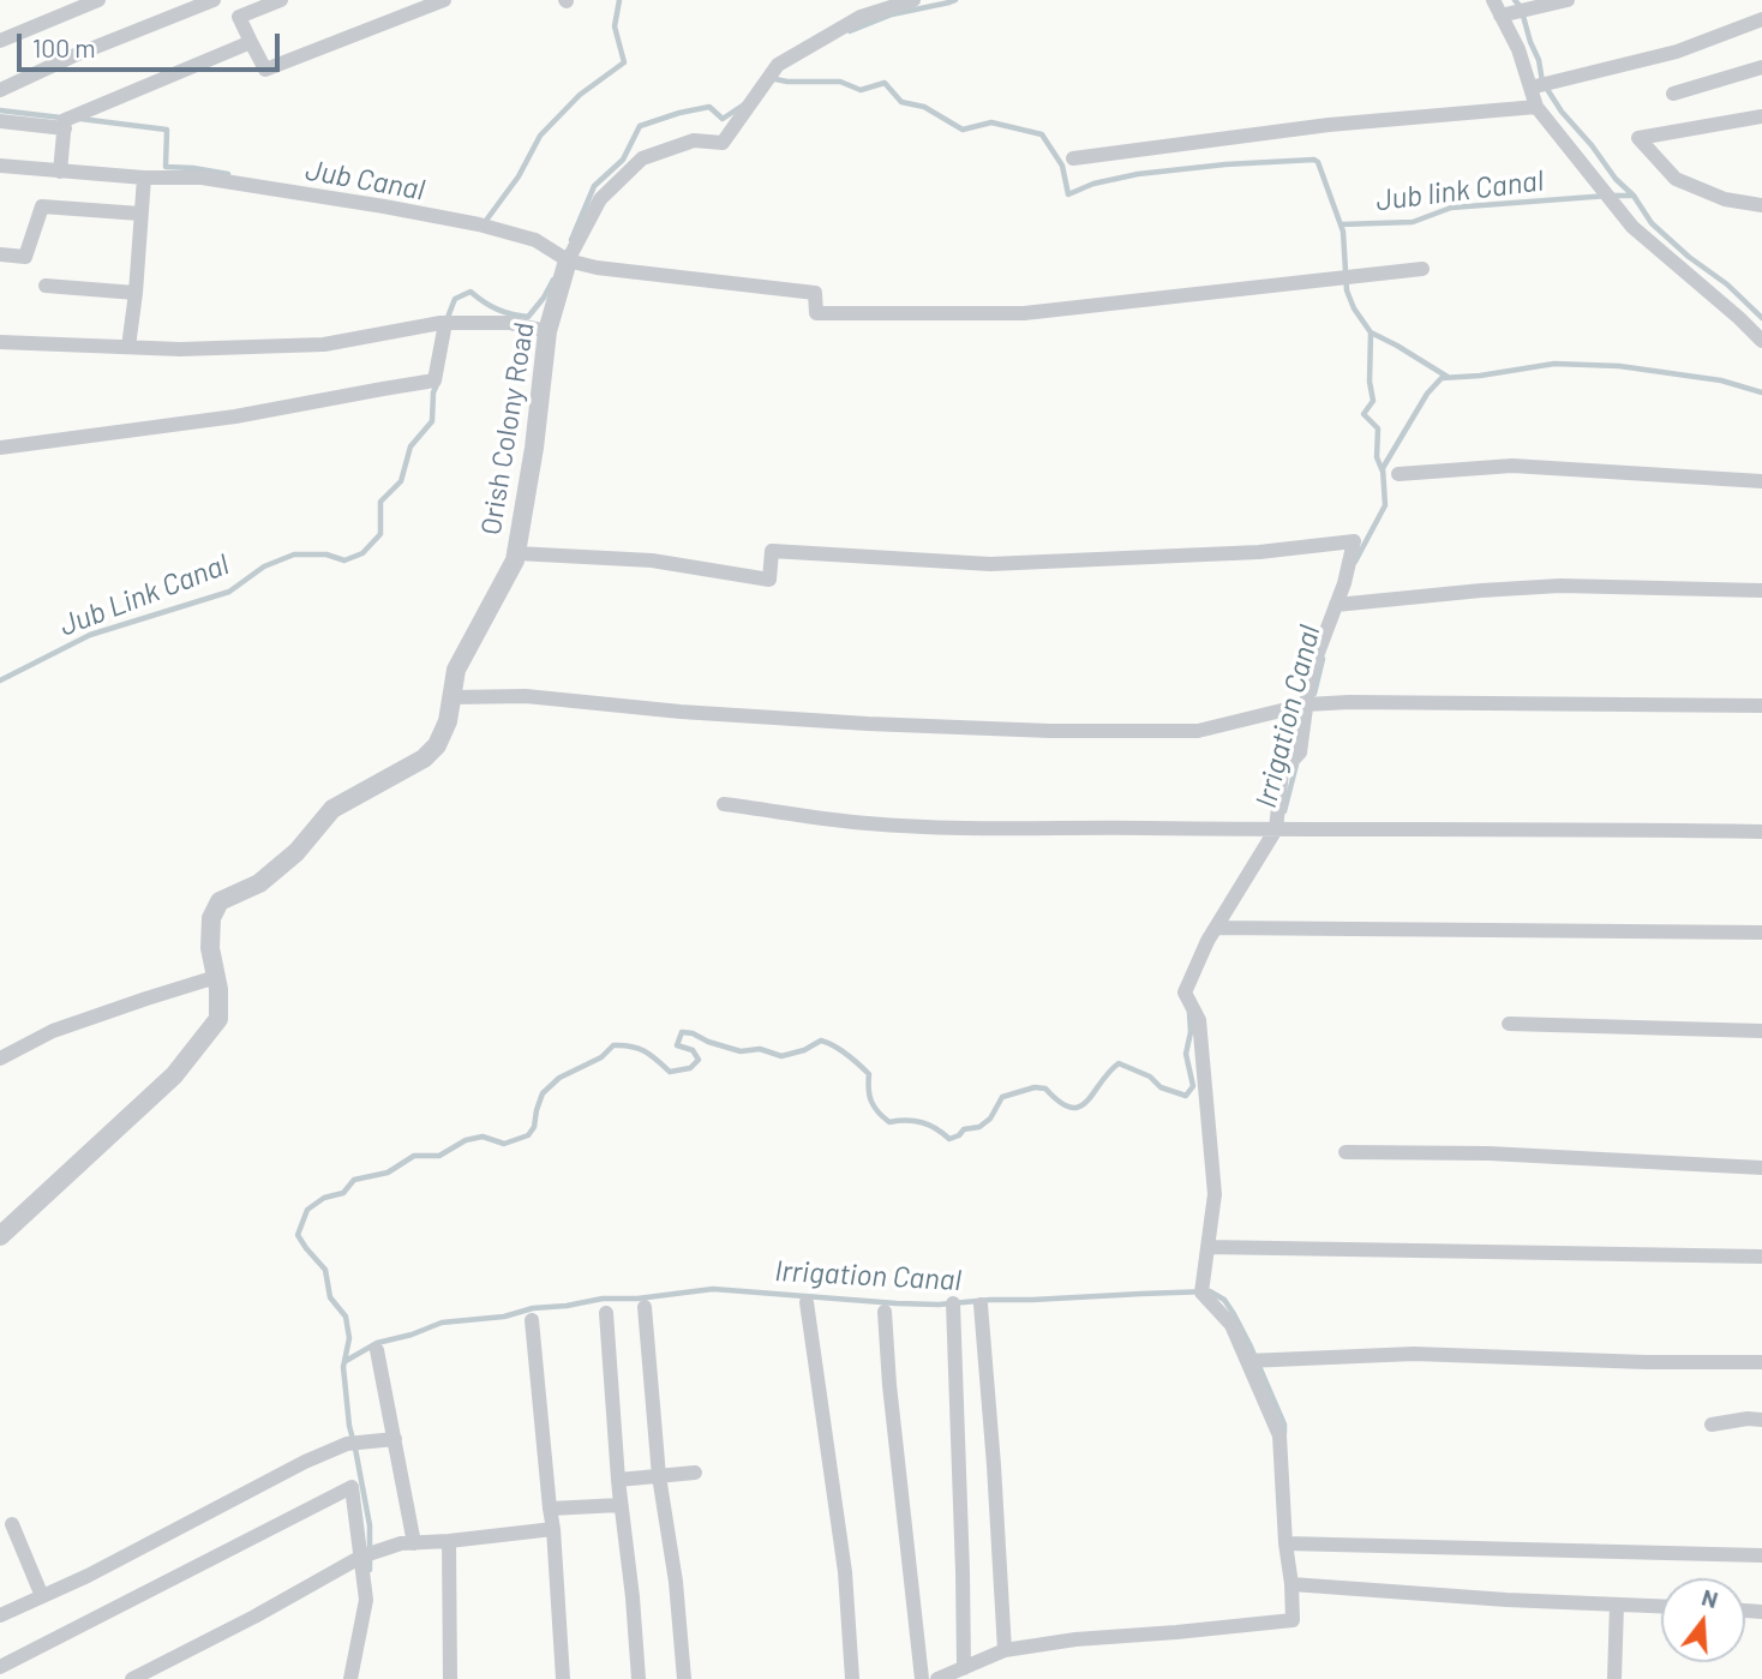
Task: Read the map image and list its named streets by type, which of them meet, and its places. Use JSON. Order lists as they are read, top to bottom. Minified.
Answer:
{"streets":{"street":["Orish Colony Road"]},"water":["Jub Canal","Jub link Canal","Jub Link Canal","Irrigation Canal"],"scale_bar":"100 m","north":"top"}
